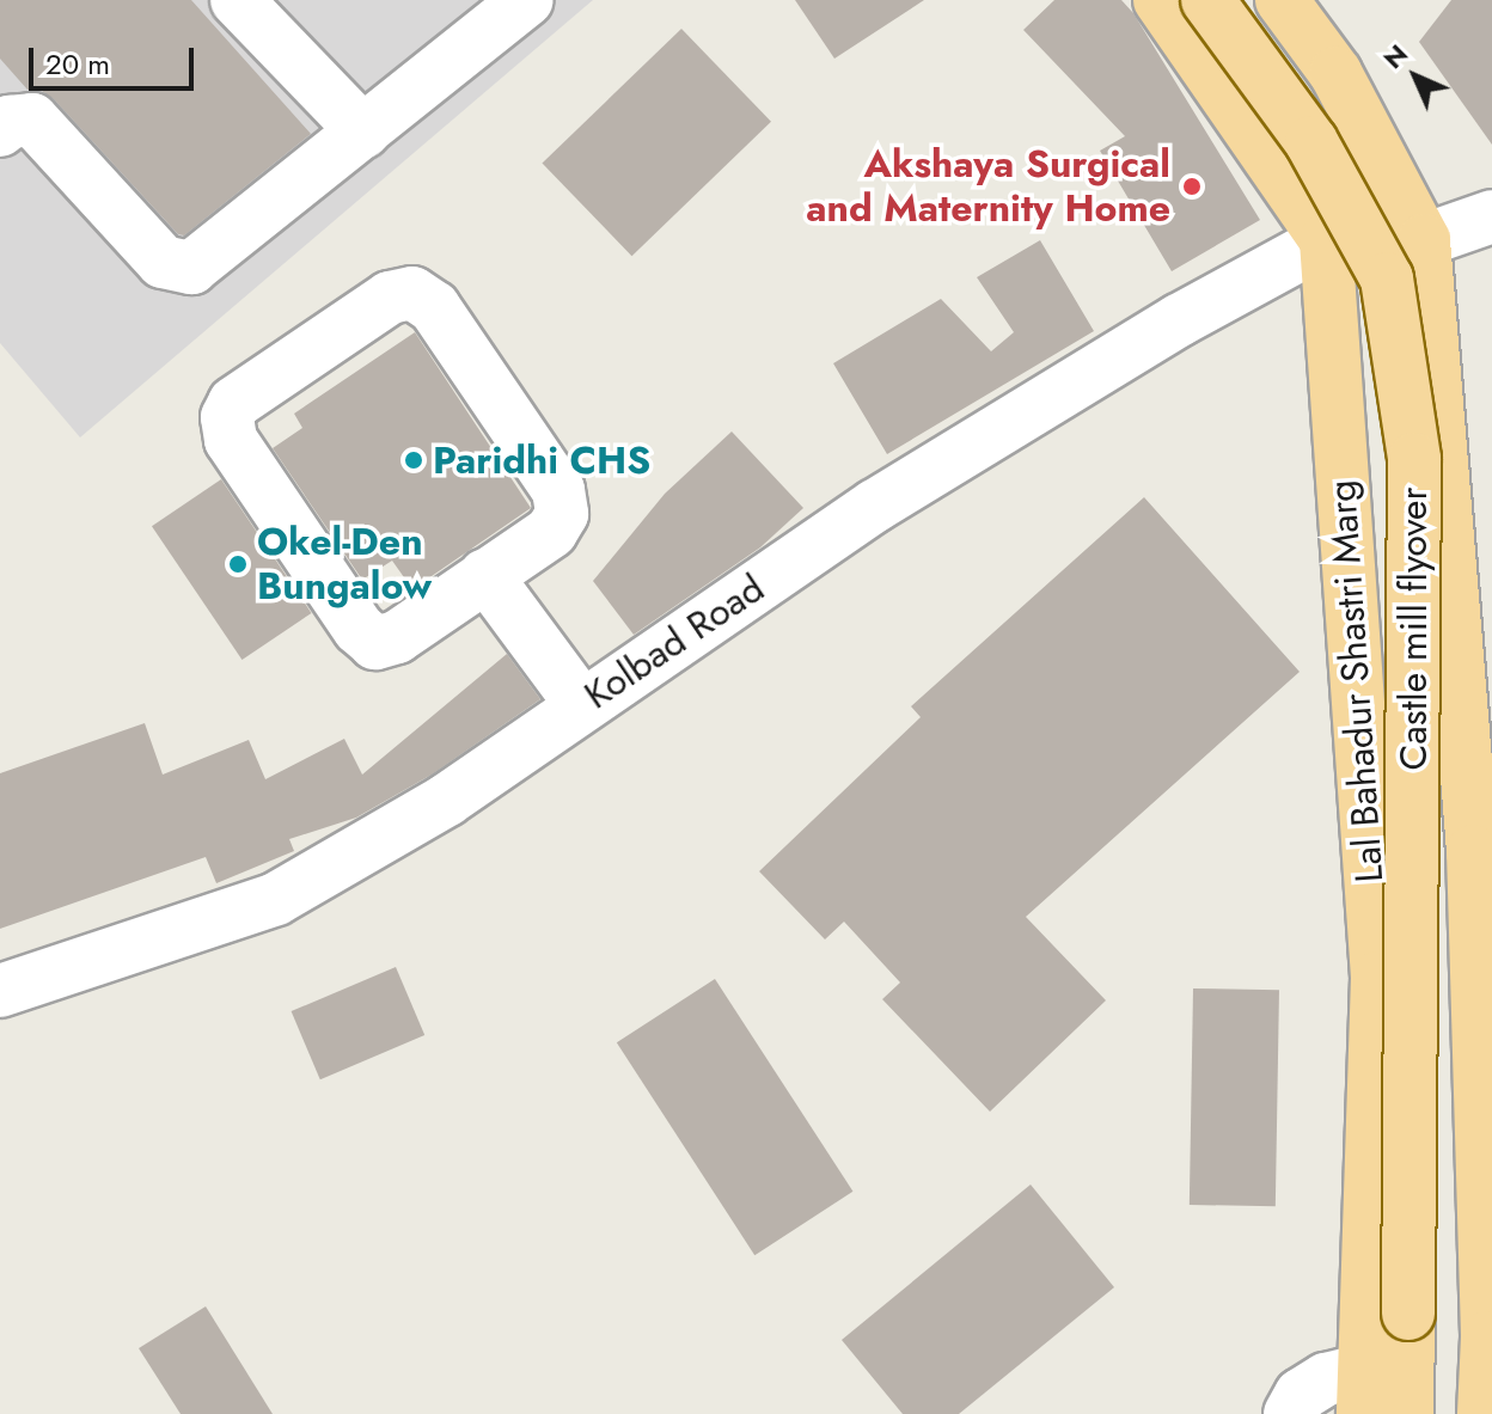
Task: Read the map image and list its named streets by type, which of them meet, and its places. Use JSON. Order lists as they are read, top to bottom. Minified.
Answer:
{"streets":{"main road":["Castle mill flyover","Lal Bahadur Shastri Marg"],"street":["Kolbad Road"]},"crossings":[["Kolbad Road","Lal Bahadur Shastri Marg"]],"places":["Akshaya Surgical and Maternity Home","Paridhi CHS","Okel-Den Bungalow"],"scale_bar":"20 m","north":"top left"}
